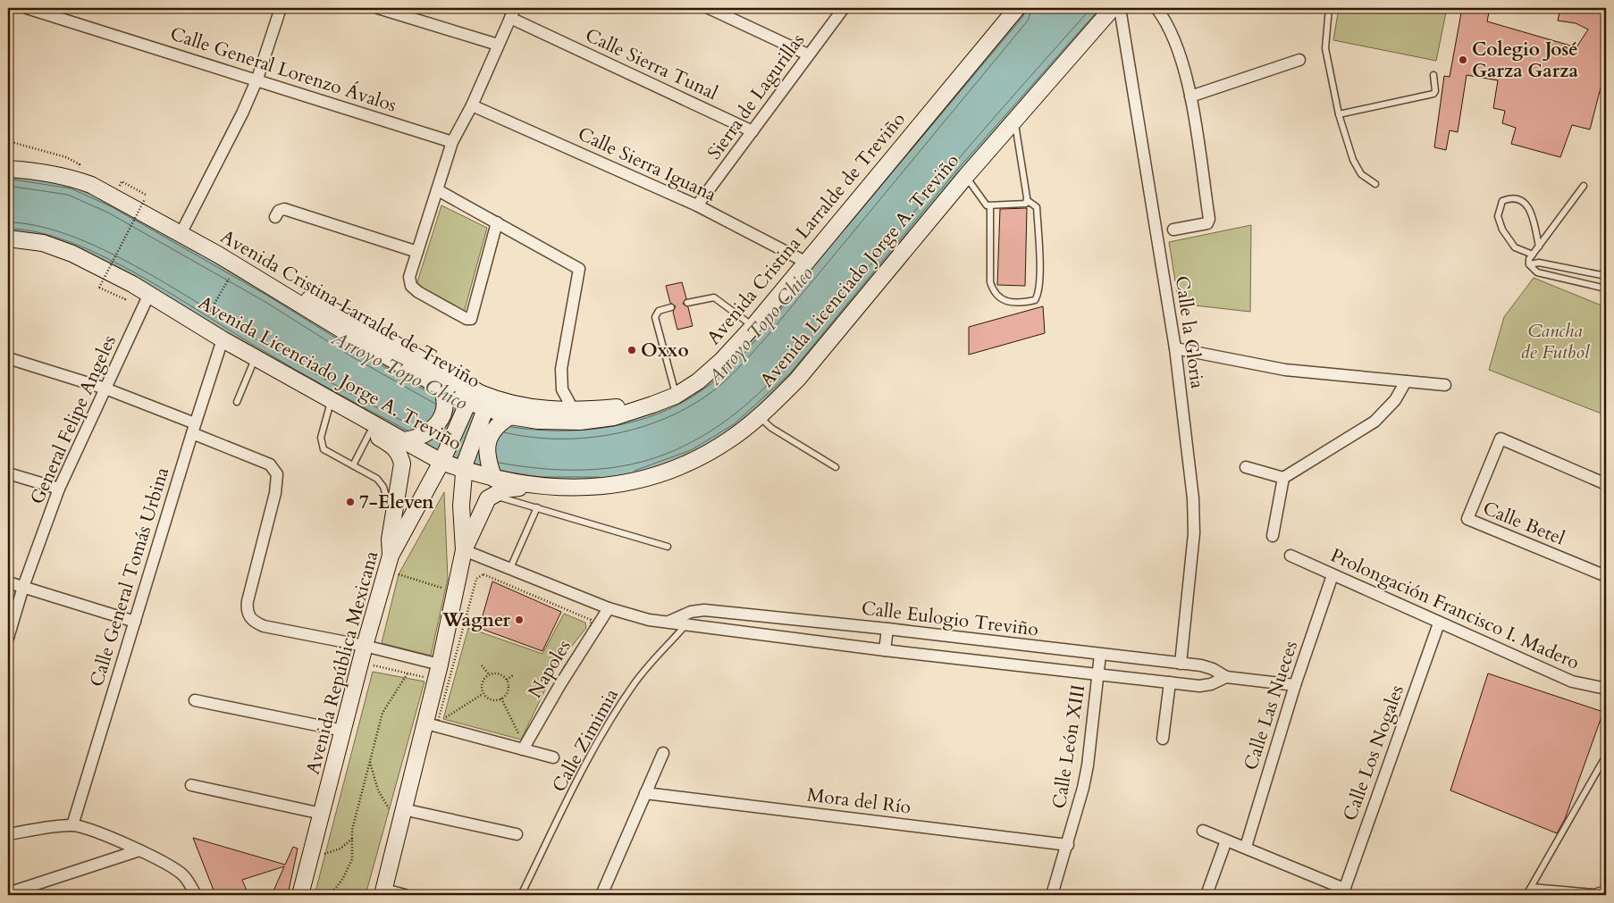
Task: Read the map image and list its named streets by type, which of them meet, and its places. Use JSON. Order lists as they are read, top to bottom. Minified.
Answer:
{"streets":{"main road":["Avenida Cristina Larralde de Treviño","Avenida Licenciado Jorge A. Treviño","Avenida República Mexicana"],"street":["Calle Sierra Tunal","Calle General Lorenzo Ávalos","Sierra de Lagurillas","Calle Sierra Iguana","Calle la Gloria","General Felipe Angeles","Calle Betel","Calle General Tomás Urbina","Prolongación Francisco I. Madero","Calle Eulogio Treviño","Napoles","Calle Las Nueces","Calle León XIII","Calle Los Nogales","Mora del Río"],"lane":["Calle Zimimia"]},"crossings":[["Calle Sierra Tunal","Sierra de Lagurillas"],["Sierra de Lagurillas","Calle Sierra Iguana"],["Calle Sierra Iguana","Avenida Cristina Larralde de Treviño"],["Avenida Cristina Larralde de Treviño","Avenida República Mexicana"],["Avenida Licenciado Jorge A. Treviño","General Felipe Angeles"],["Avenida Licenciado Jorge A. Treviño","Calle General Tomás Urbina"],["Avenida Licenciado Jorge A. Treviño","Avenida República Mexicana"],["Calle la Gloria","Calle Eulogio Treviño"],["Prolongación Francisco I. Madero","Calle Las Nueces"],["Prolongación Francisco I. Madero","Calle Los Nogales"],["Calle Eulogio Treviño","Napoles"],["Calle Eulogio Treviño","Calle Las Nueces"],["Calle Eulogio Treviño","Calle Zimimia"],["Calle Eulogio Treviño","Calle León XIII"],["Calle León XIII","Mora del Río"]],"water":["Arroyo Topo Chico"],"parks":["Cancha de Futbol"],"places":["Colegio José Garza Garza","Oxxo","7-Eleven","Wagner"]}
